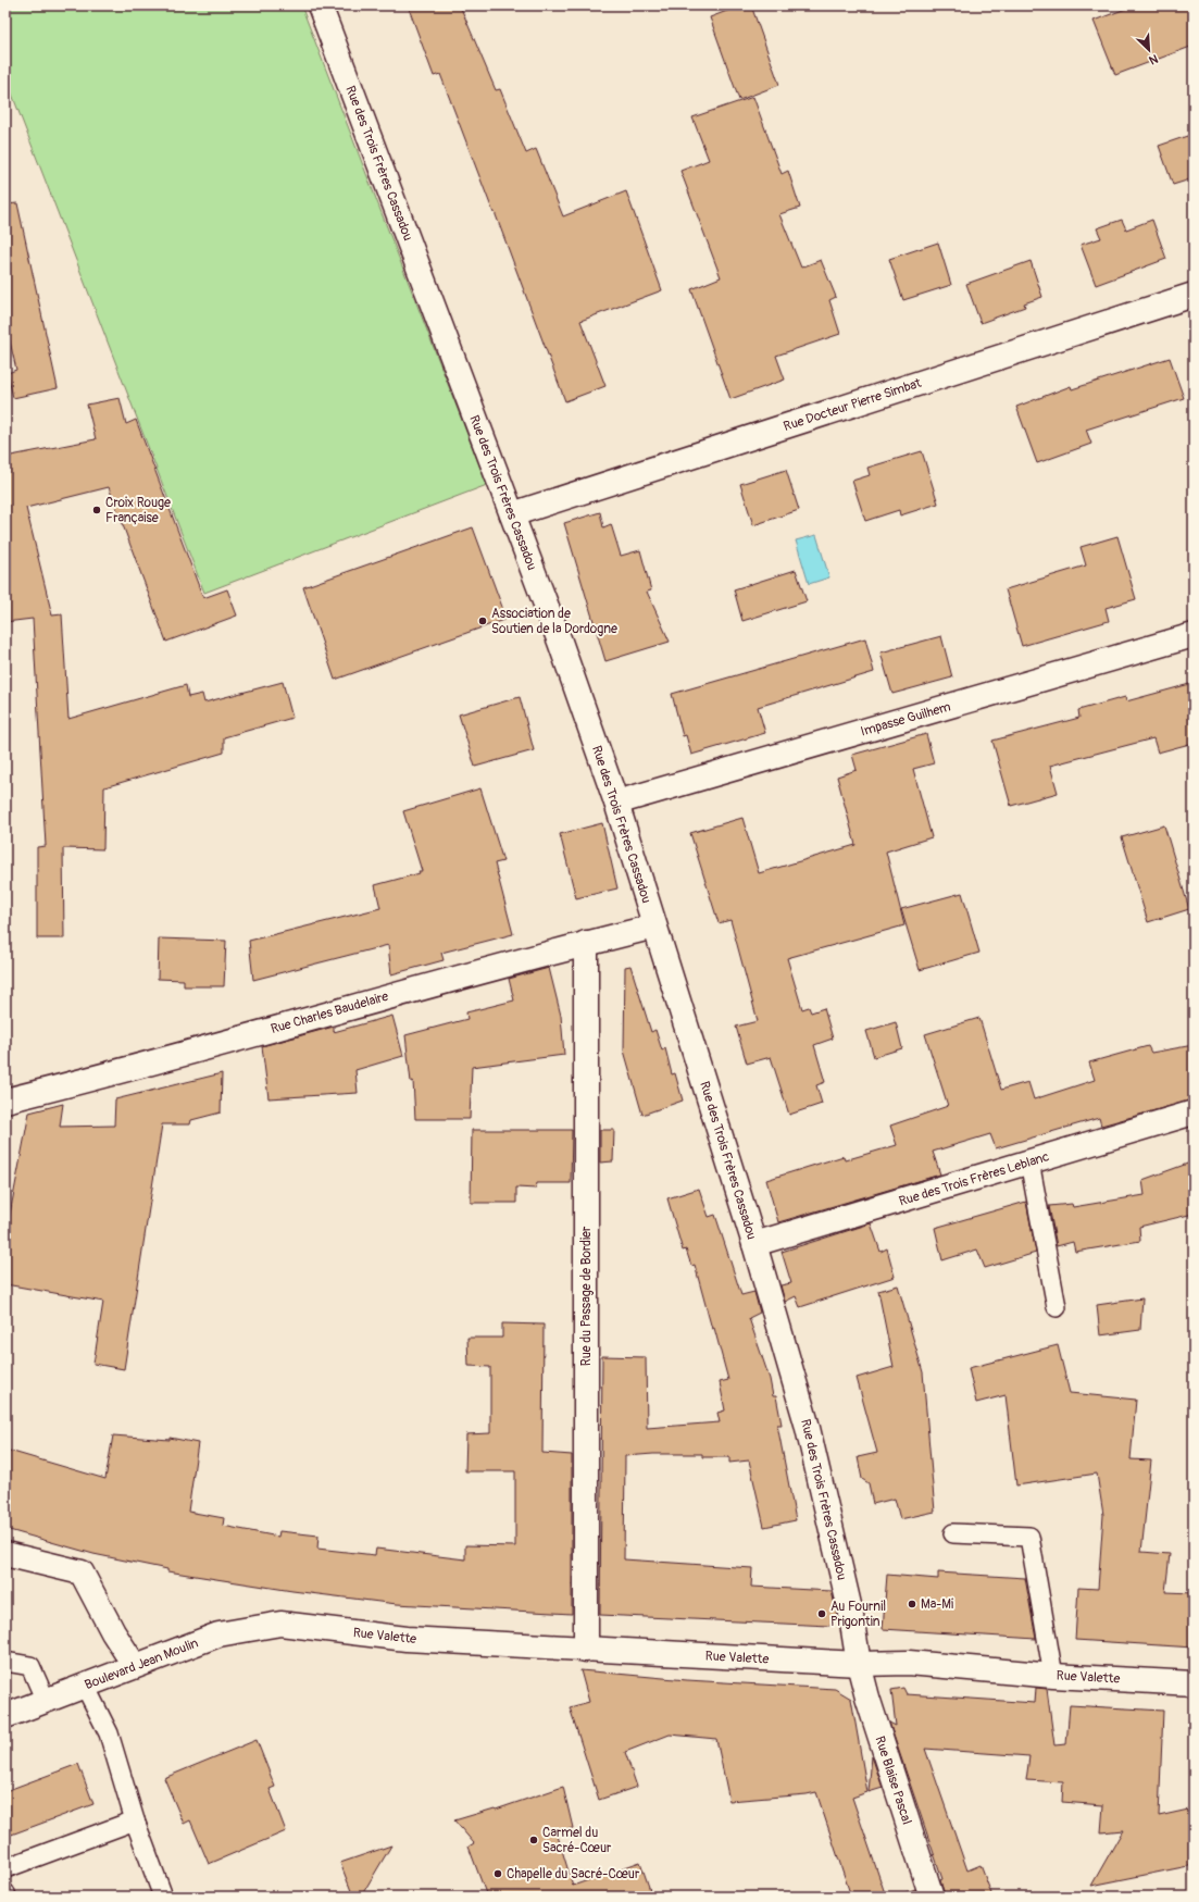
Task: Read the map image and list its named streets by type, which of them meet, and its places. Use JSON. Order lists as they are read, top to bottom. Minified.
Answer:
{"streets":{"street":["Rue des Trois Frères Cassadou","Rue Docteur Pierre Simbat","Impasse Guilhem","Rue Charles Baudelaire","Rue des Trois Frères Leblanc","Rue du Passage de Bordier","Rue Valette","Boulevard Jean Moulin","Rue Blaise Pascal"]},"crossings":[["Rue des Trois Frères Cassadou","Rue Docteur Pierre Simbat"],["Rue des Trois Frères Cassadou","Impasse Guilhem"],["Rue des Trois Frères Cassadou","Rue Charles Baudelaire"],["Rue des Trois Frères Cassadou","Rue des Trois Frères Leblanc"],["Rue des Trois Frères Cassadou","Rue Valette"],["Rue des Trois Frères Cassadou","Rue Blaise Pascal"],["Rue Charles Baudelaire","Rue du Passage de Bordier"],["Rue du Passage de Bordier","Rue Valette"],["Rue Valette","Boulevard Jean Moulin"],["Rue Valette","Rue Blaise Pascal"]],"places":["Croix Rouge Française","Association de Soutien de la Dordogne","Ma-Mi","Au Fournil Prigontin","Carmel du Sacré-Cœur","Chapelle du Sacré-Cœur"],"north":"bottom right"}
